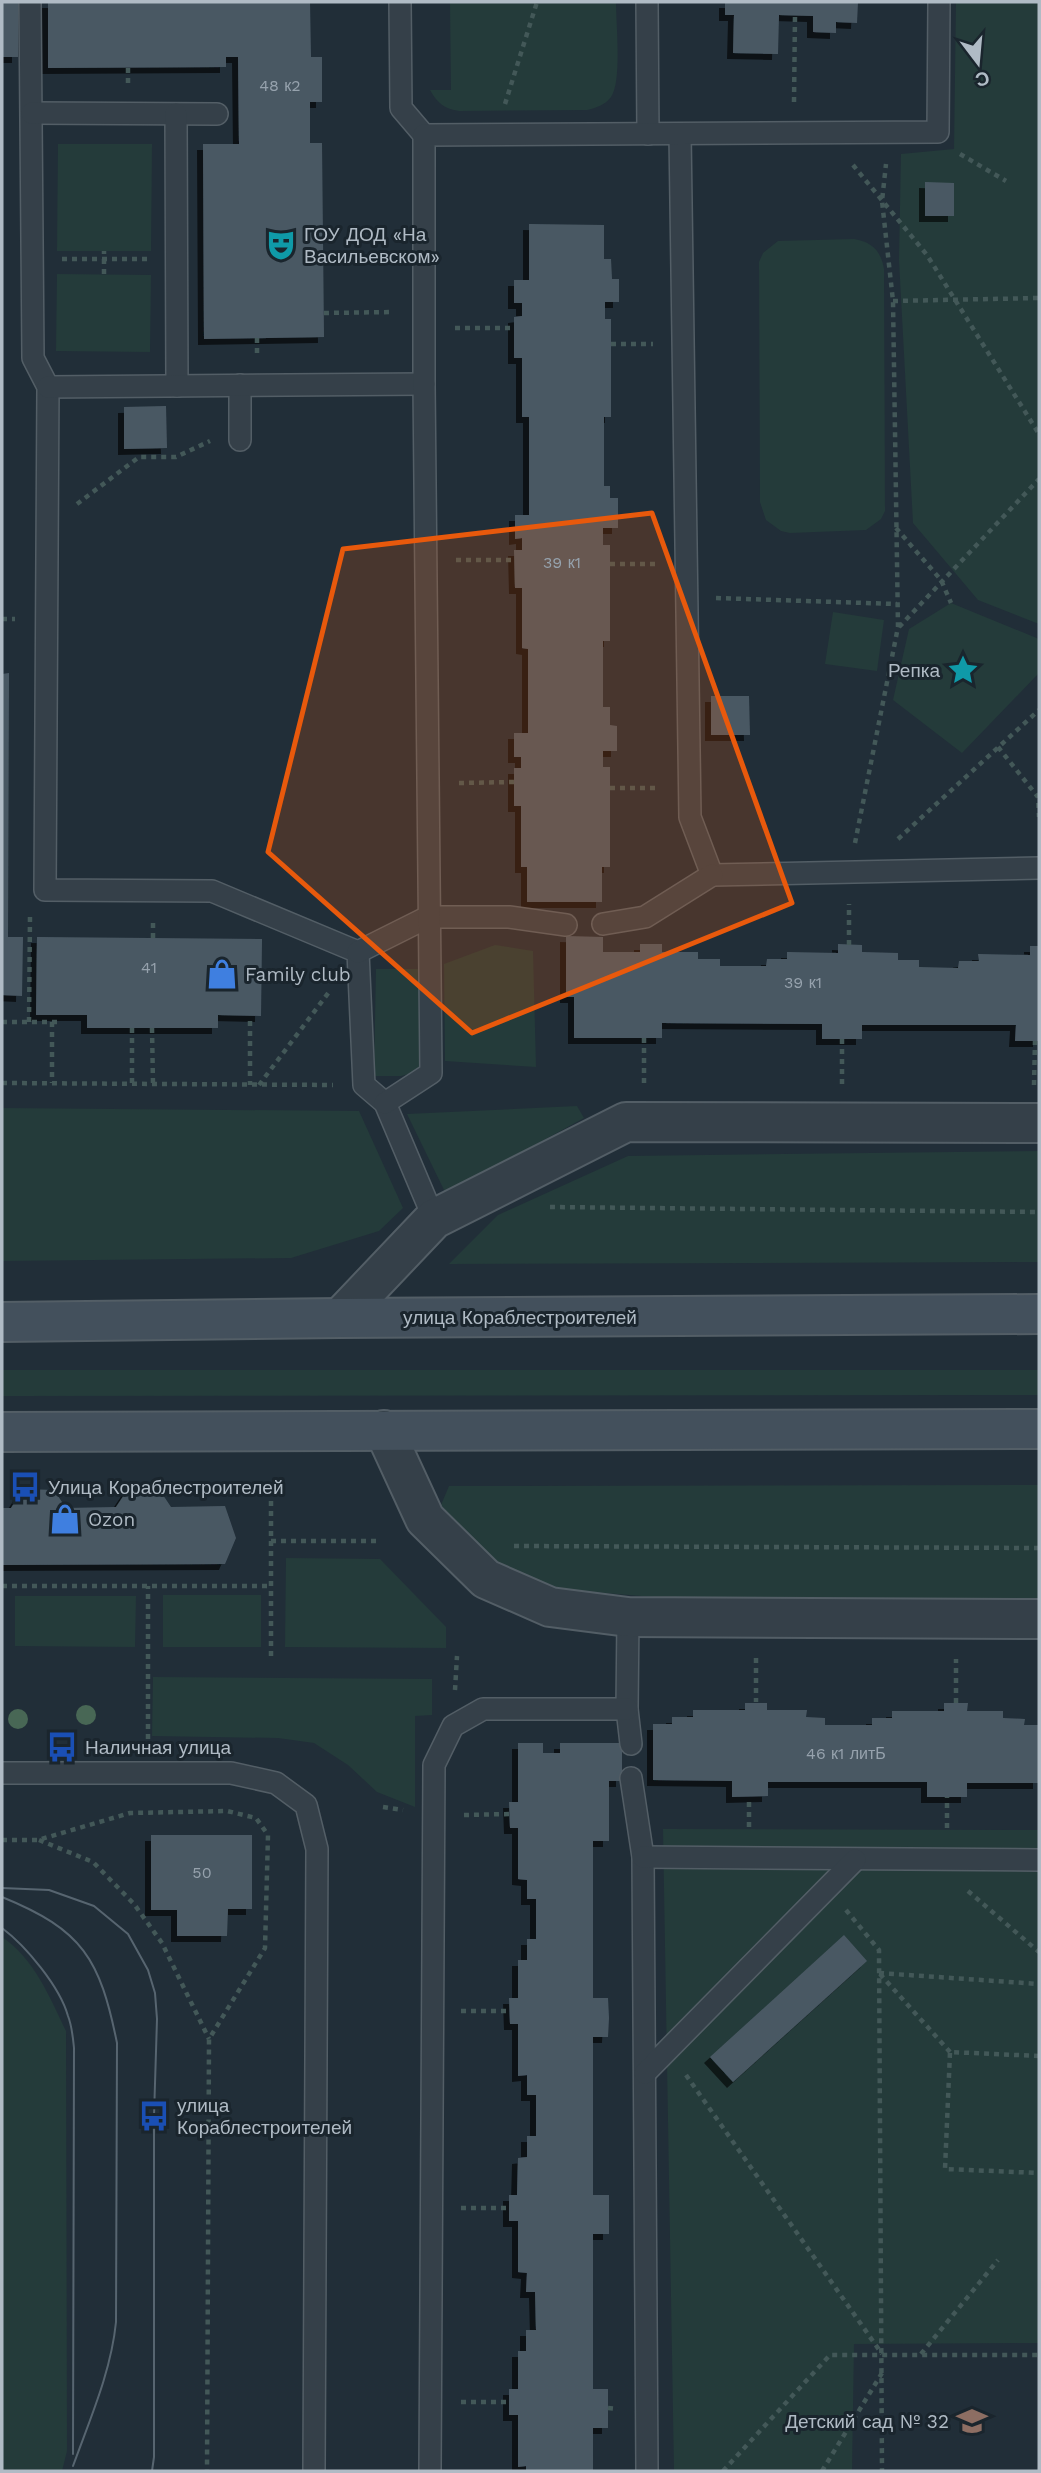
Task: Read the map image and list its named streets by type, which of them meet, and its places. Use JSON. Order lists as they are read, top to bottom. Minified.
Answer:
{"streets":{"main road":["улица Кораблестроителей"]},"places":{"theatre":["ГОУ ДОД «На Васильевском»"],"place":["Репка"],"shop":["Family club","Ozon"],"bus stop":["Улица Кораблестроителей","Наличная улица","улица Кораблестроителей"],"school or university":["Детский сад № 32"]},"house_numbers":["48 к2","39 к1","41","39 к1","46 к1 литБ","50"],"north":"bottom"}
